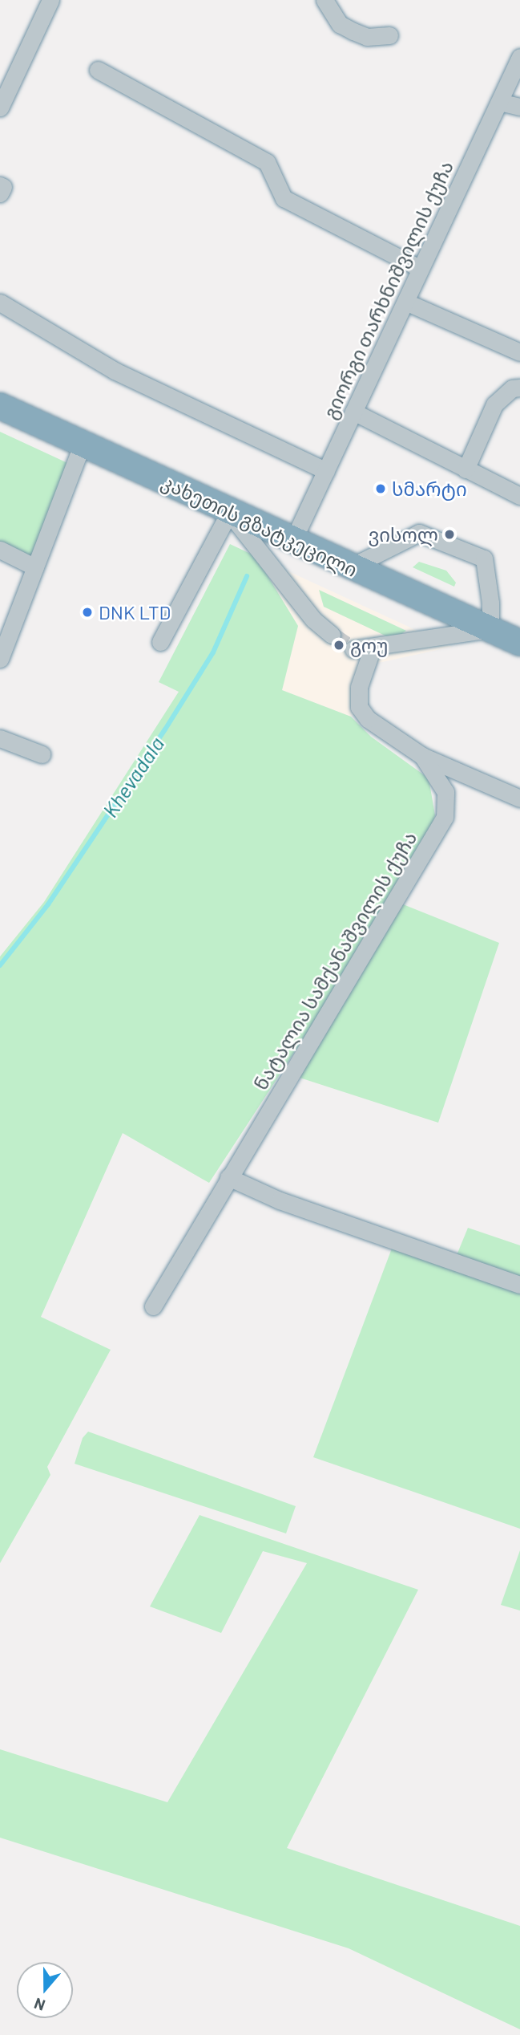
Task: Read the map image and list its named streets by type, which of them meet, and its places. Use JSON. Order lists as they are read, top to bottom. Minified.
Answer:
{"streets":{"highway":["კახეთის გზატკეცილი"],"street":["გიორგი თარხნიშვილის ქუჩა","ნატალია სამქანაშვილის ქუჩა"]},"crossings":[["გიორგი თარხნიშვილის ქუჩა","კახეთის გზატკეცილი"]],"water":["Khevadala"],"places":["სმარტი","ვისოლ","DNK LTD","გოუ"],"north":"bottom"}
